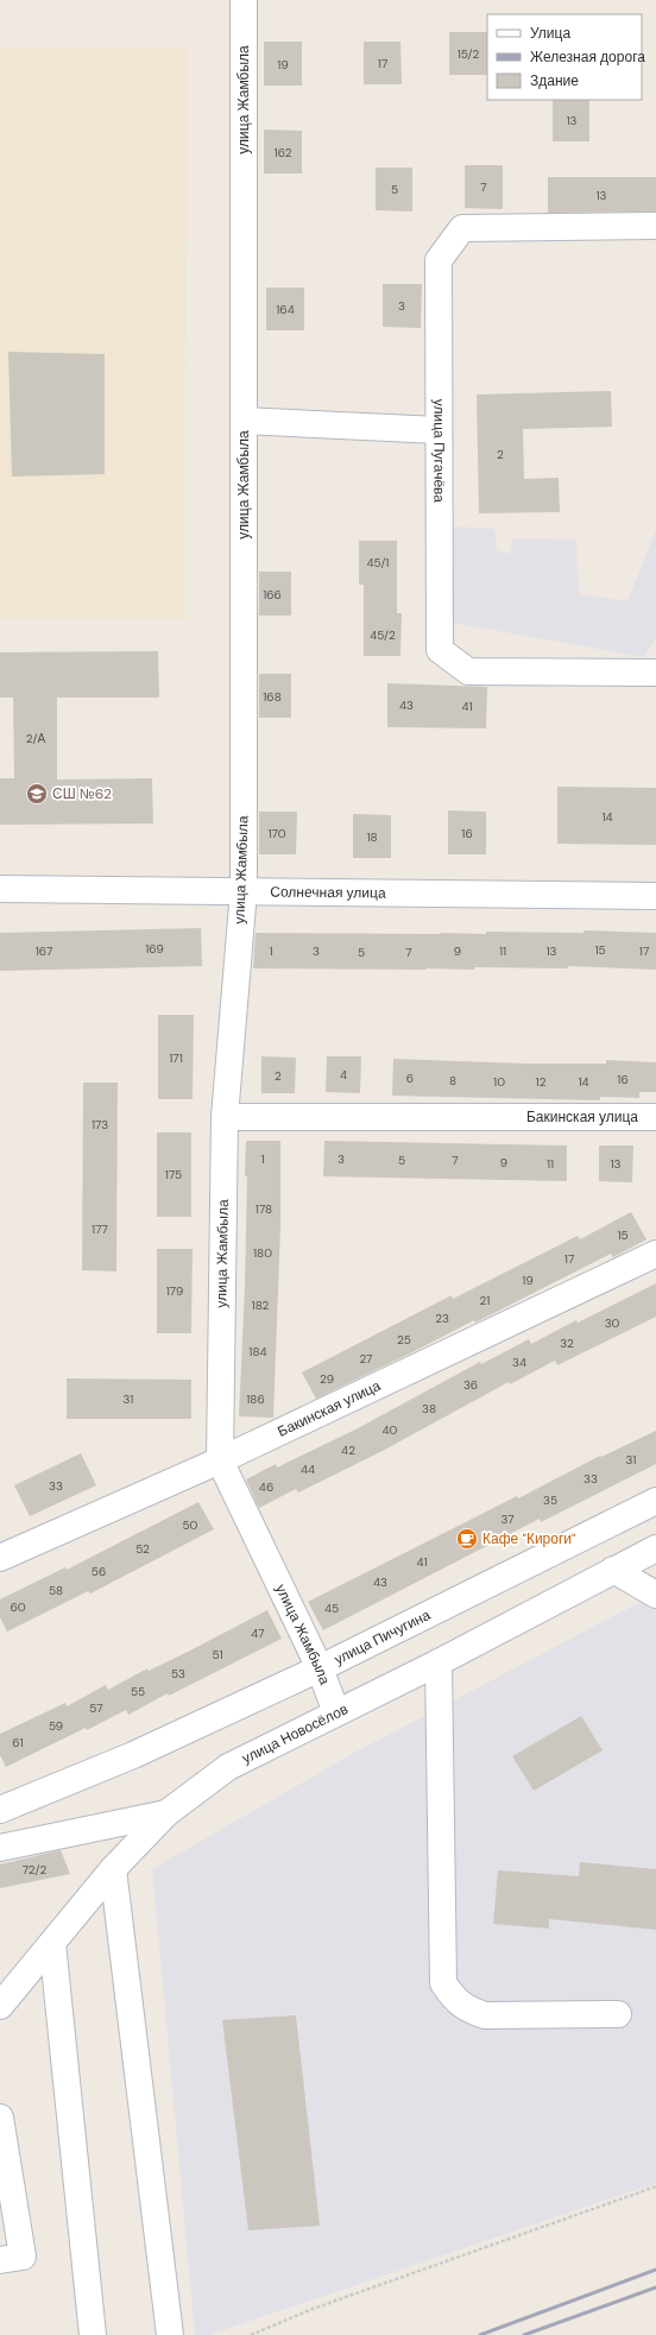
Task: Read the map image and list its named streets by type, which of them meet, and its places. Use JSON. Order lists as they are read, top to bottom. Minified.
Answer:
{"streets":{"street":["улица Жамбыла","улица Пугачёва","Солнечная улица","Бакинская улица","улица Пичугина","улица Новосёлов"]},"crossings":[["улица Жамбыла","Солнечная улица"],["улица Жамбыла","Бакинская улица"],["улица Жамбыла","улица Пичугина"],["улица Жамбыла","улица Новосёлов"]],"places":{"school or university":["СШ №62"],"cafe":["Кафе \"Кироги\""]},"house_numbers":["15/2","17","19","13","162","7","5","13","3","164","2","45/1","166","45/2","168","43","41","2/А","14","170","16","18","169","15","167","1","3","9","11","13","17","5","7","171","4","2","6","16","8","10","12","14","173","1","3","5","7","9","11","13","175","178","177","15","180","17","19","179","21","182","23","30","25","32","184","27","34","29","36","31","186","38","40","42","31","44","33","33","46","35","37","50","52","41","56","43","58","60","45","47","51","53","55","57","59","61","72/2"],"legend":["Улица","Железная дорога","Здание"]}
